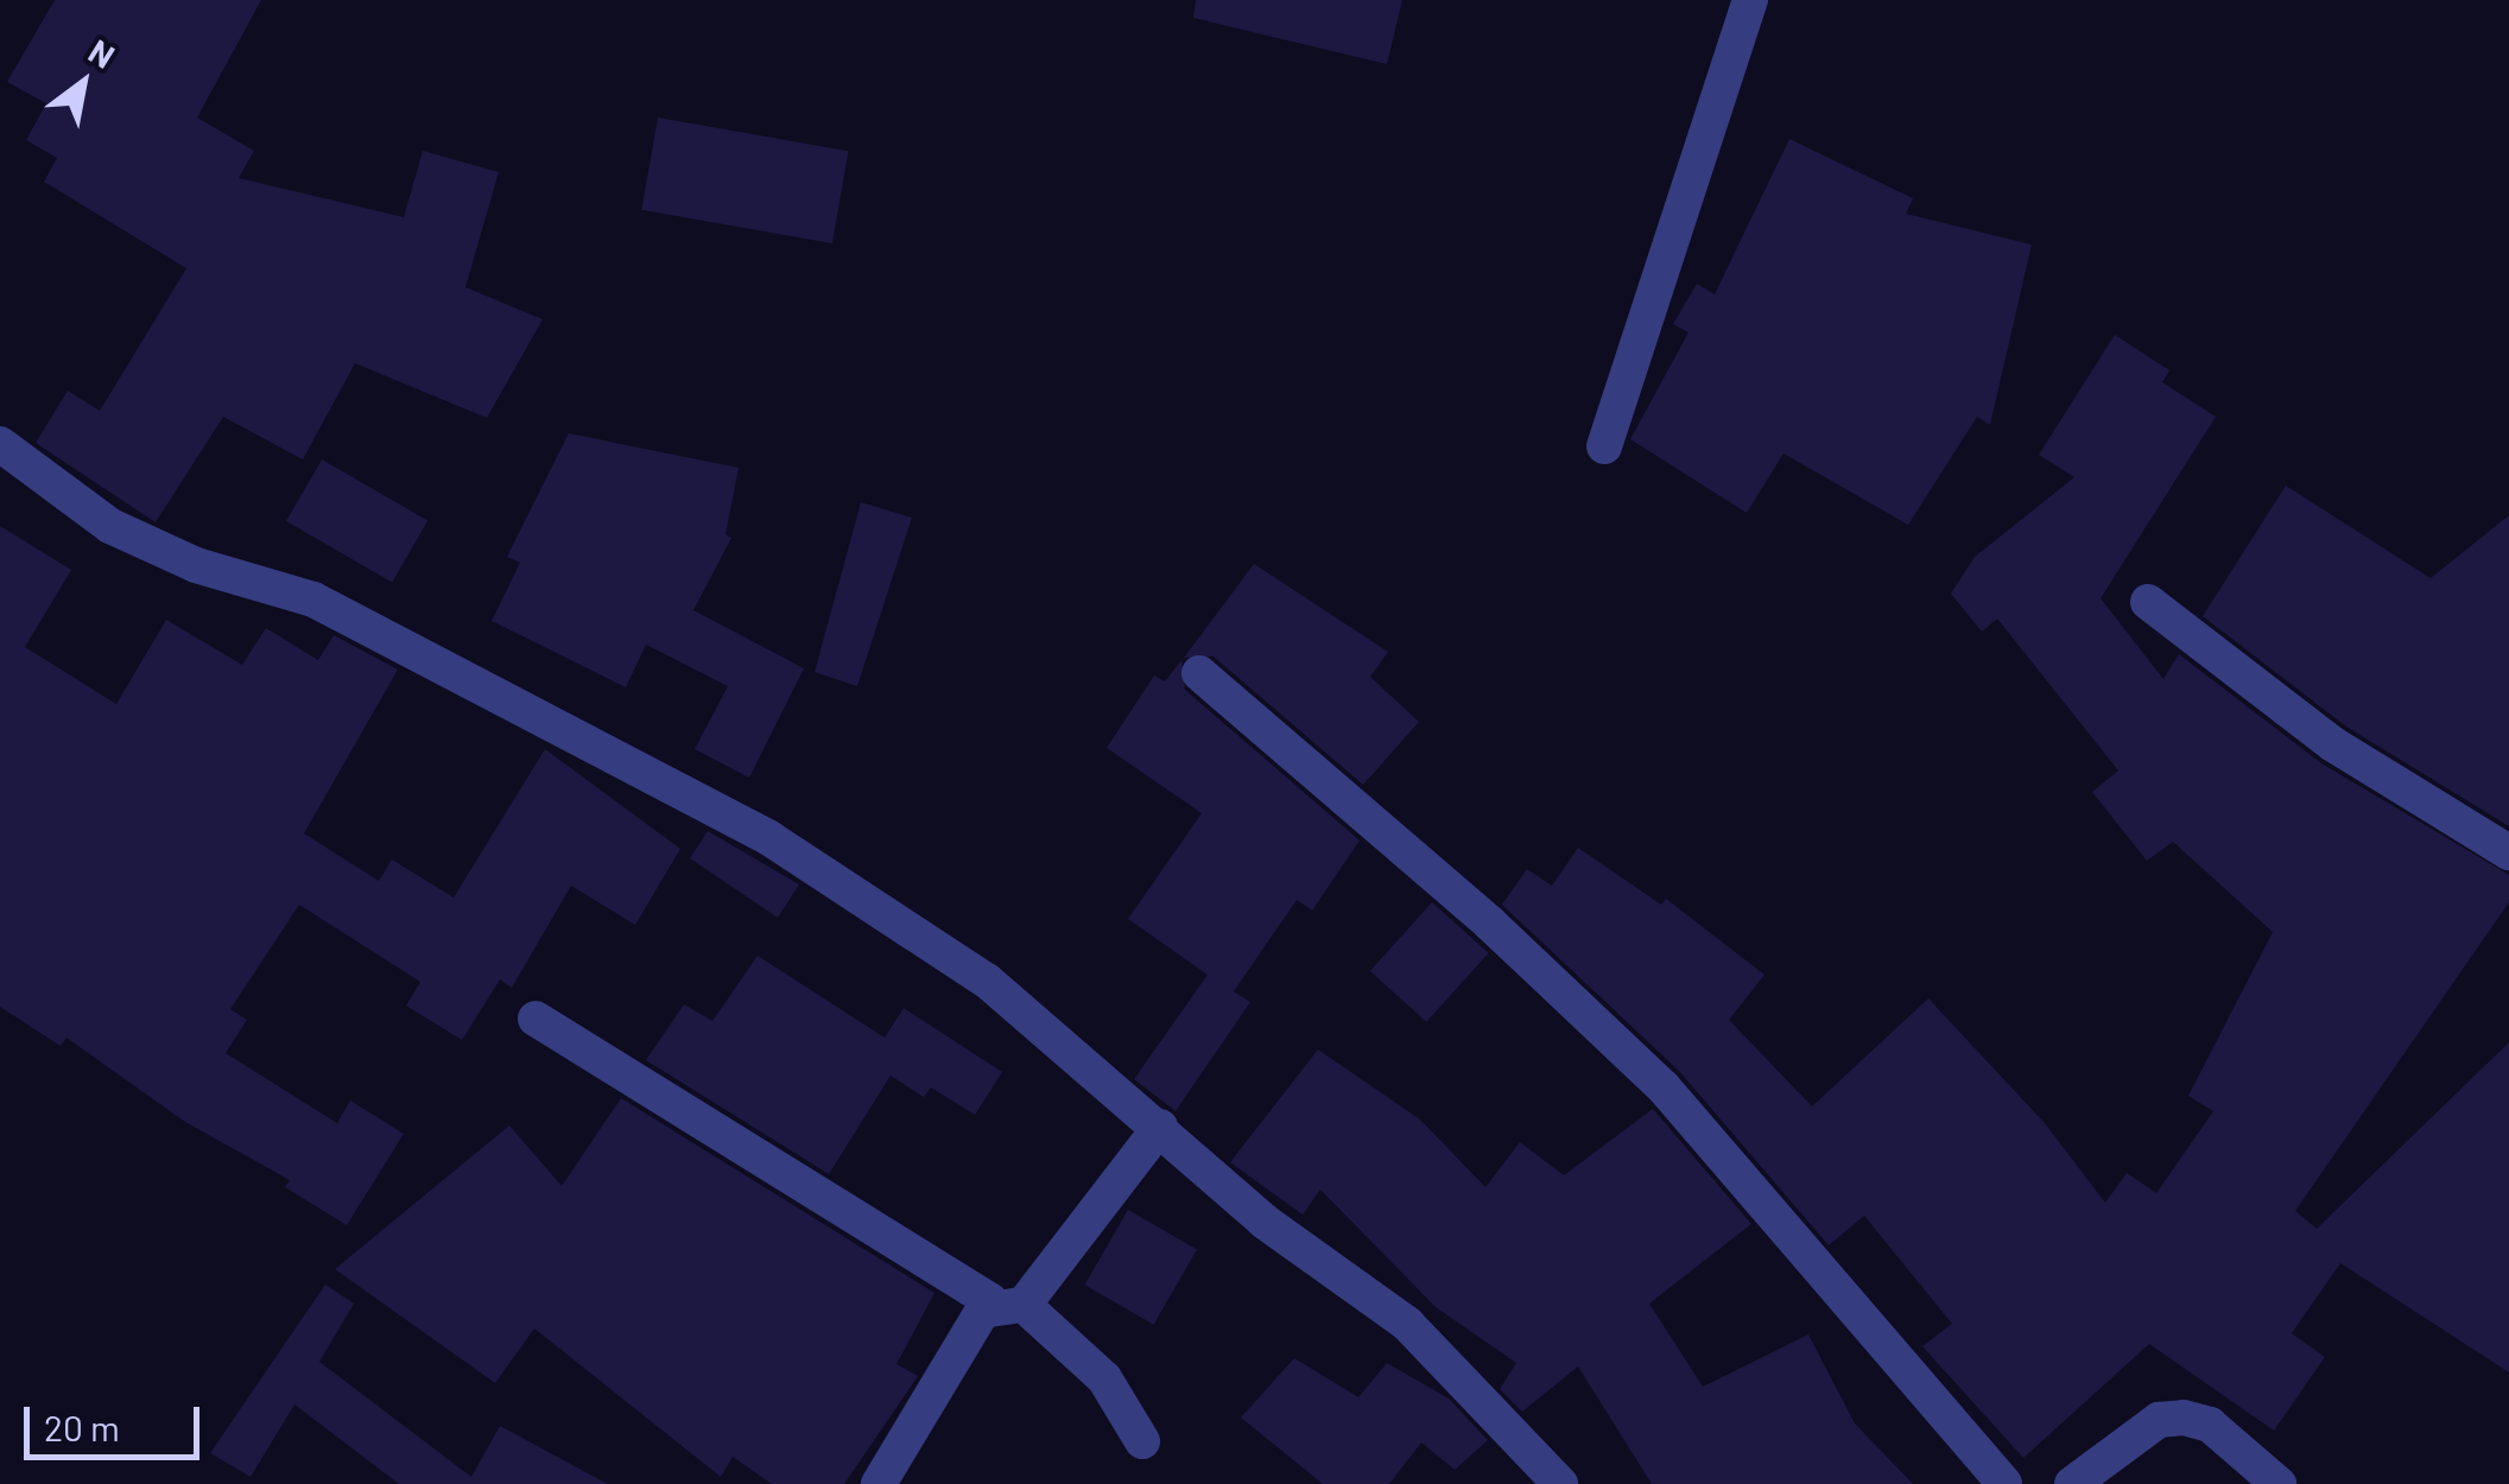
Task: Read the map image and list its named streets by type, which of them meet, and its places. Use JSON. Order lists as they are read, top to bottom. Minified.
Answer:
{"scale_bar":"20 m","north":"top right"}
